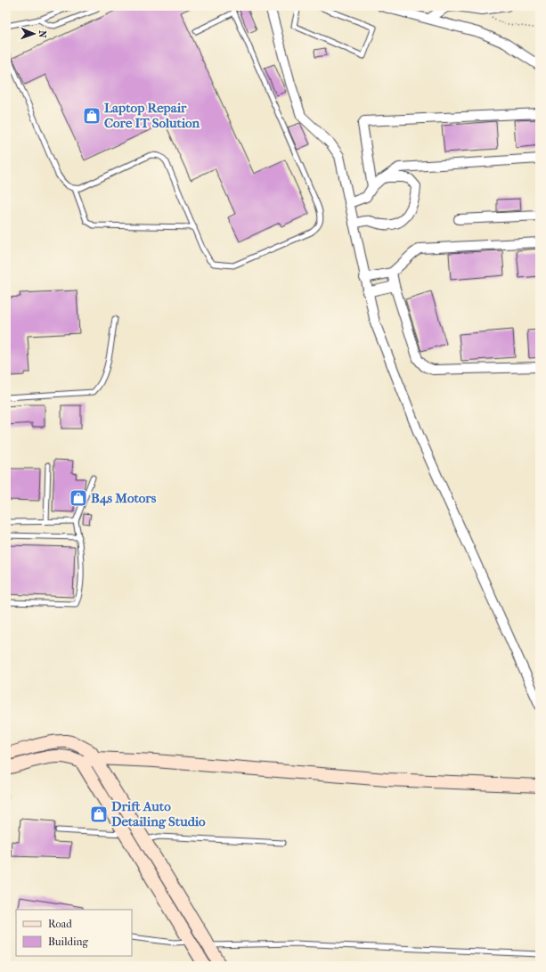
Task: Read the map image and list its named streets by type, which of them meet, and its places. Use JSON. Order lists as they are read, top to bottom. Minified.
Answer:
{"places":{"shop":["Laptop Repair Core IT Solution","B4s Motors","Drift Auto Detailing Studio"]},"legend":["Road","Building"],"north":"right"}
